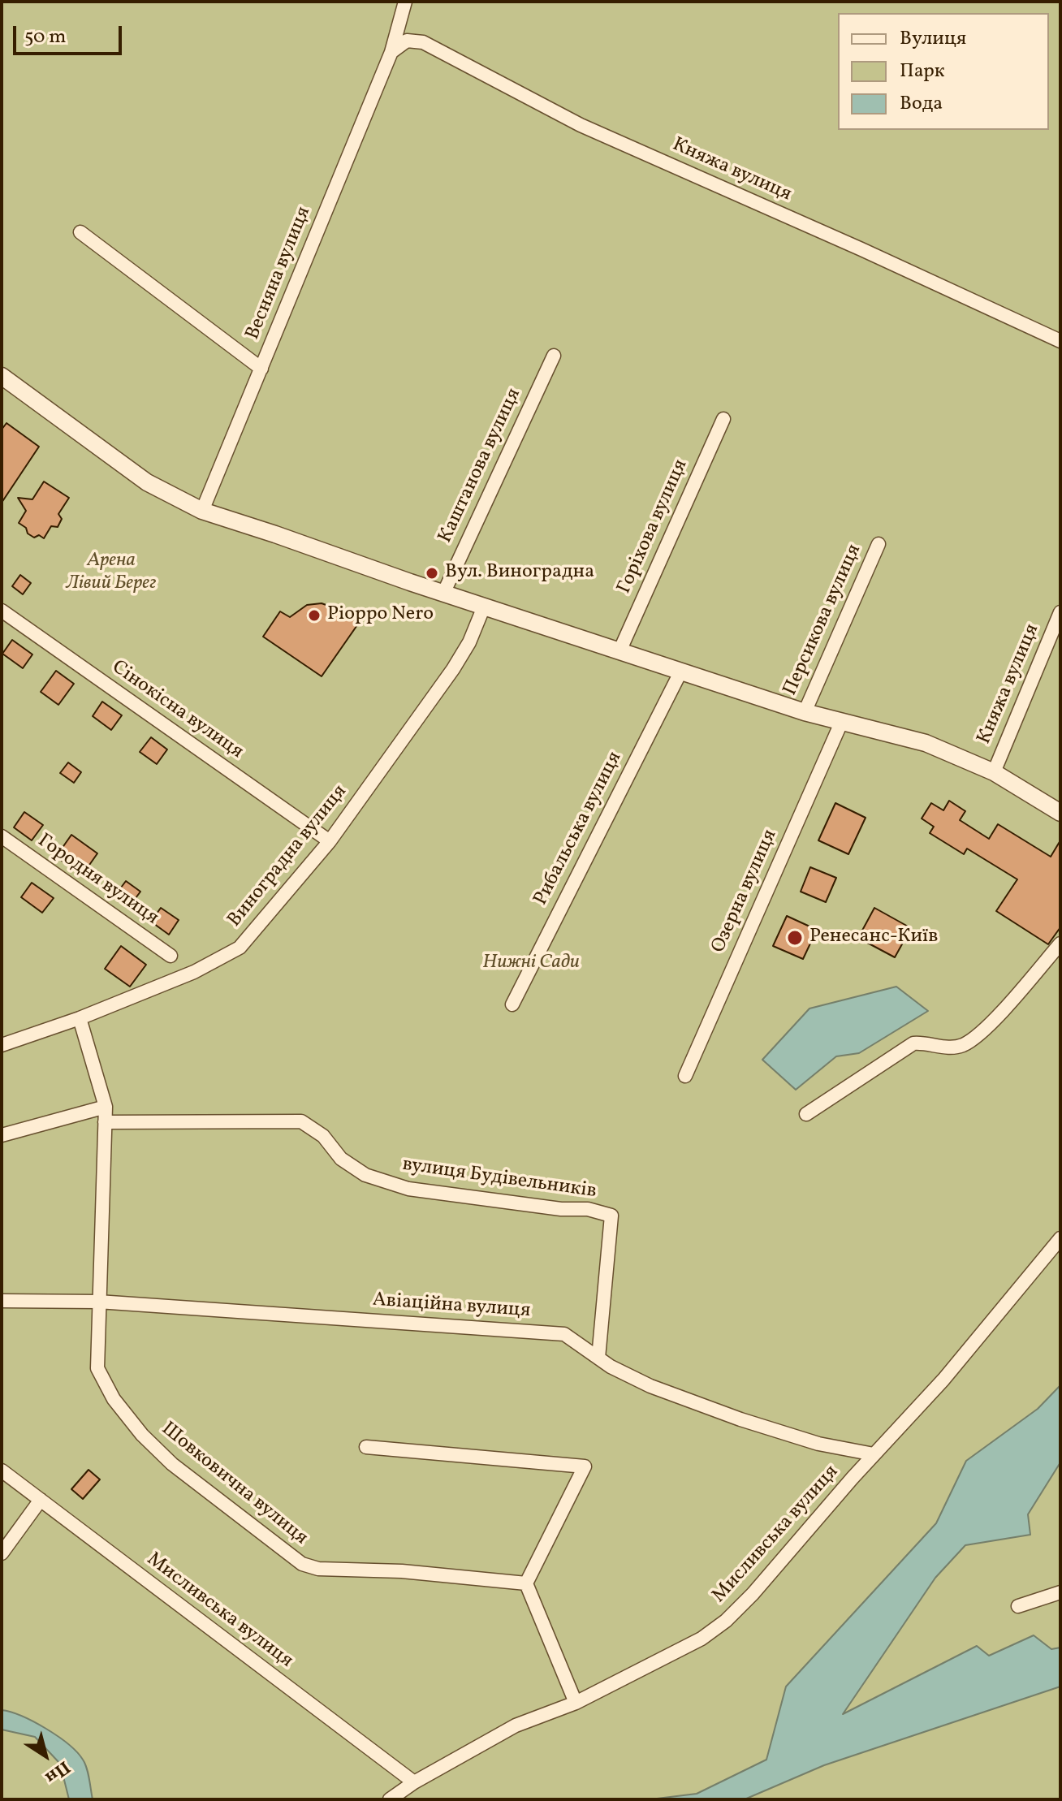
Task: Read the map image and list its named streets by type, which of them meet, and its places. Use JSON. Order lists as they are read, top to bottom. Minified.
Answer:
{"streets":{"street":["Княжа вулиця","Весняна вулиця","Каштанова вулиця","Горіхова вулиця","Персикова вулиця","Сінокісна вулиця","Рибальська вулиця","Виноградна вулиця","Городня вулиця","Озерна вулиця","вулиця Будівельників","Авіаційна вулиця","Шовковична вулиця","Мисливська вулиця"]},"crossings":[["Княжа вулиця","Весняна вулиця"],["Сінокісна вулиця","Виноградна вулиця"],["Виноградна вулиця","Шовковична вулиця"],["вулиця Будівельників","Авіаційна вулиця"],["вулиця Будівельників","Шовковична вулиця"],["Авіаційна вулиця","Шовковична вулиця"],["Авіаційна вулиця","Мисливська вулиця"]],"parks":["Арена Лівий Берег","Нижні Сади"],"places":["Вул. Виноградна","Pioppo Nero","Ренесанс-Київ"],"legend":["Вулиця","Парк","Вода"],"scale_bar":"50 m","north":"bottom right"}
